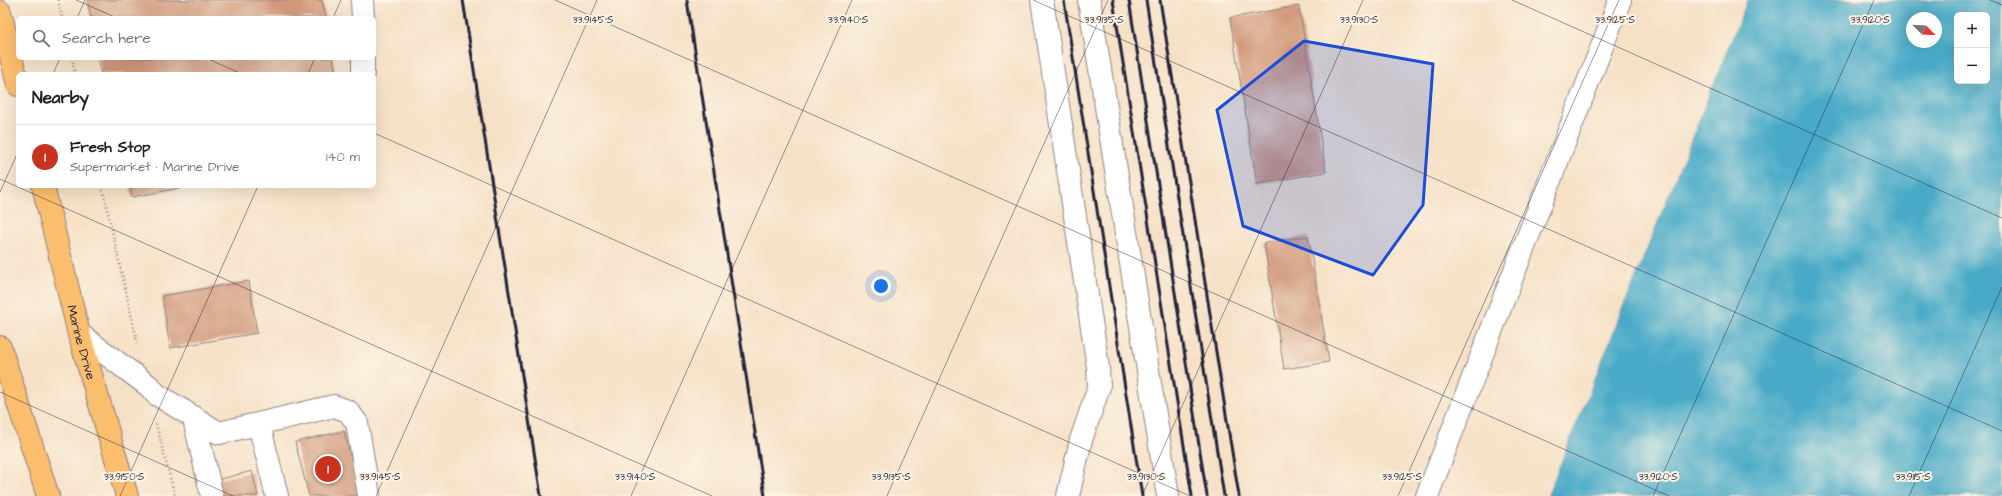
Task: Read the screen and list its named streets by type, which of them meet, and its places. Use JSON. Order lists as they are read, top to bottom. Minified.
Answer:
{"streets":{"main road":["Marine Drive"]},"north":"bottom right","page":{"map_buttons":["+","−"],"search":"Search here","heading":"Nearby","list":[{"mark":"1","name":"Fresh Stop","note":"Supermarket · Marine Drive","value":"140 m"}],"pins":"1"},"coordinates":["33.9145°S","33.9140°S","33.9135°S","33.9130°S","33.9125°S","33.9120°S","33.9150°S","33.9115°S"]}
